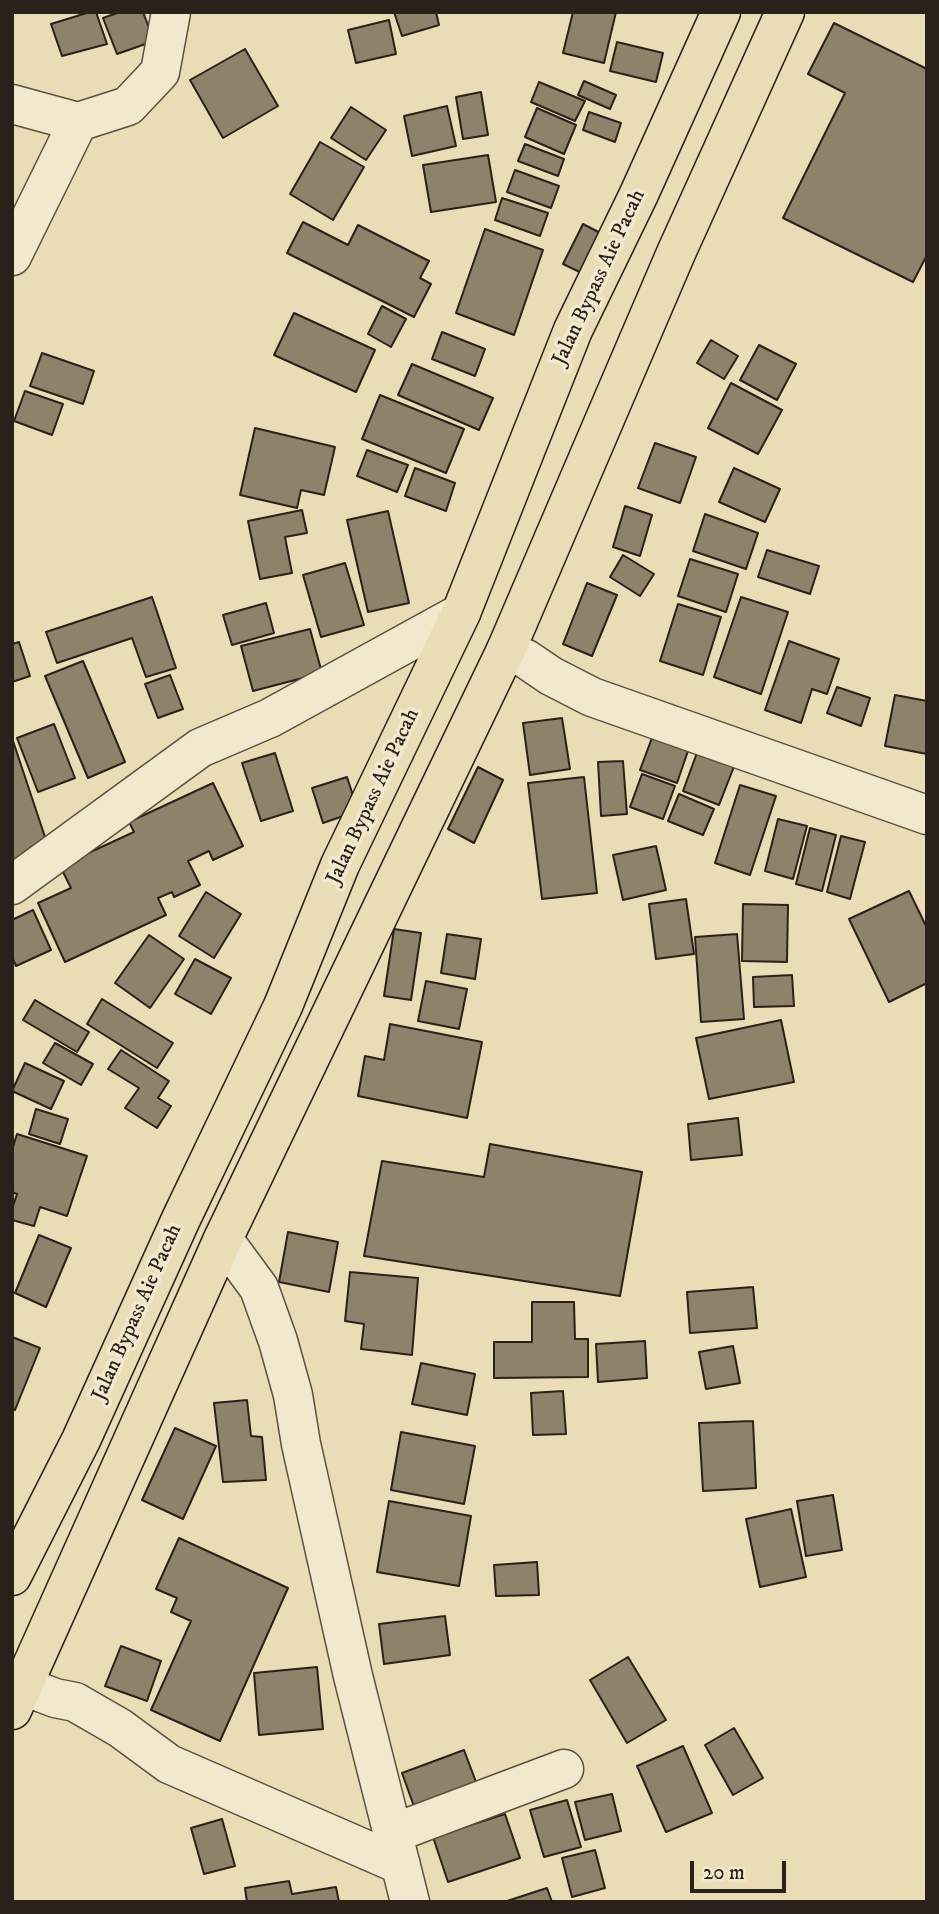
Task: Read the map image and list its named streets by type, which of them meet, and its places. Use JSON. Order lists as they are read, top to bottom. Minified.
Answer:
{"streets":{"highway":["Jalan Bypass Aie Pacah"]},"scale_bar":"20 m"}
